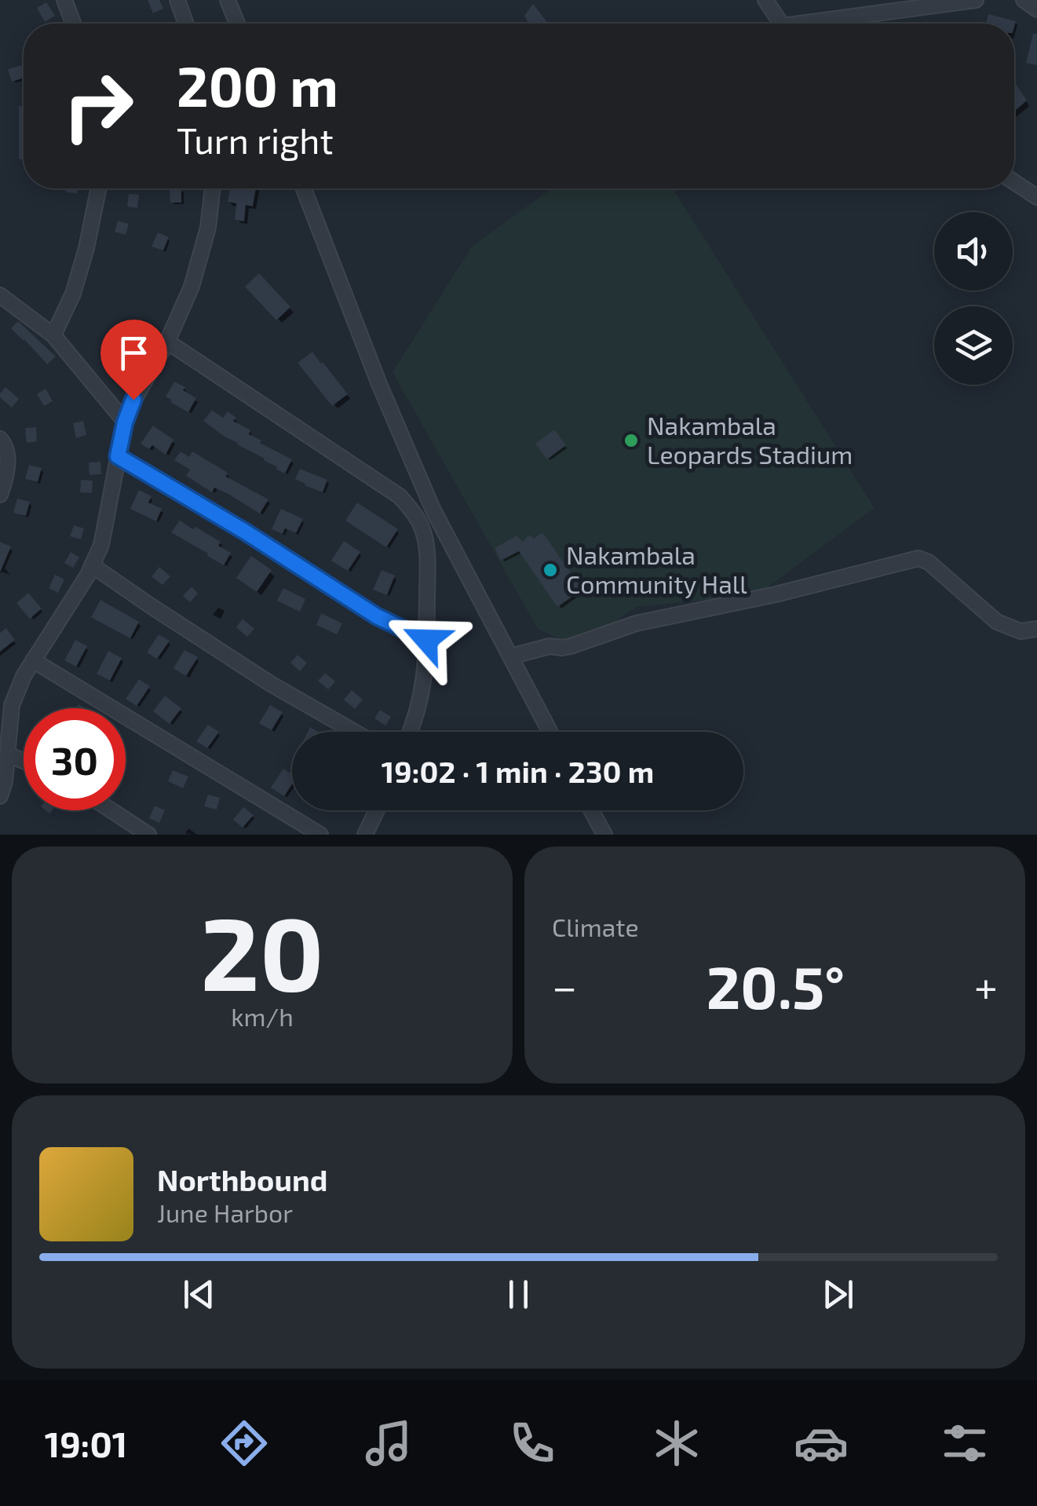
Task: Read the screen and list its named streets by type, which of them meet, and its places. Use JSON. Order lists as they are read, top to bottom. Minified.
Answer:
{"places":["Nakambala Leopards Stadium","Nakambala Community Hall"],"page":{"turn":["200 m","Turn right"],"limit":"30","trip":"19:02 · 1 min · 230 m","tile":[["20","km/h"],"Climate"],"heat":["−","20.5°","+"],"song":["Northbound","June Harbor"],"tabs":"19:01"}}
